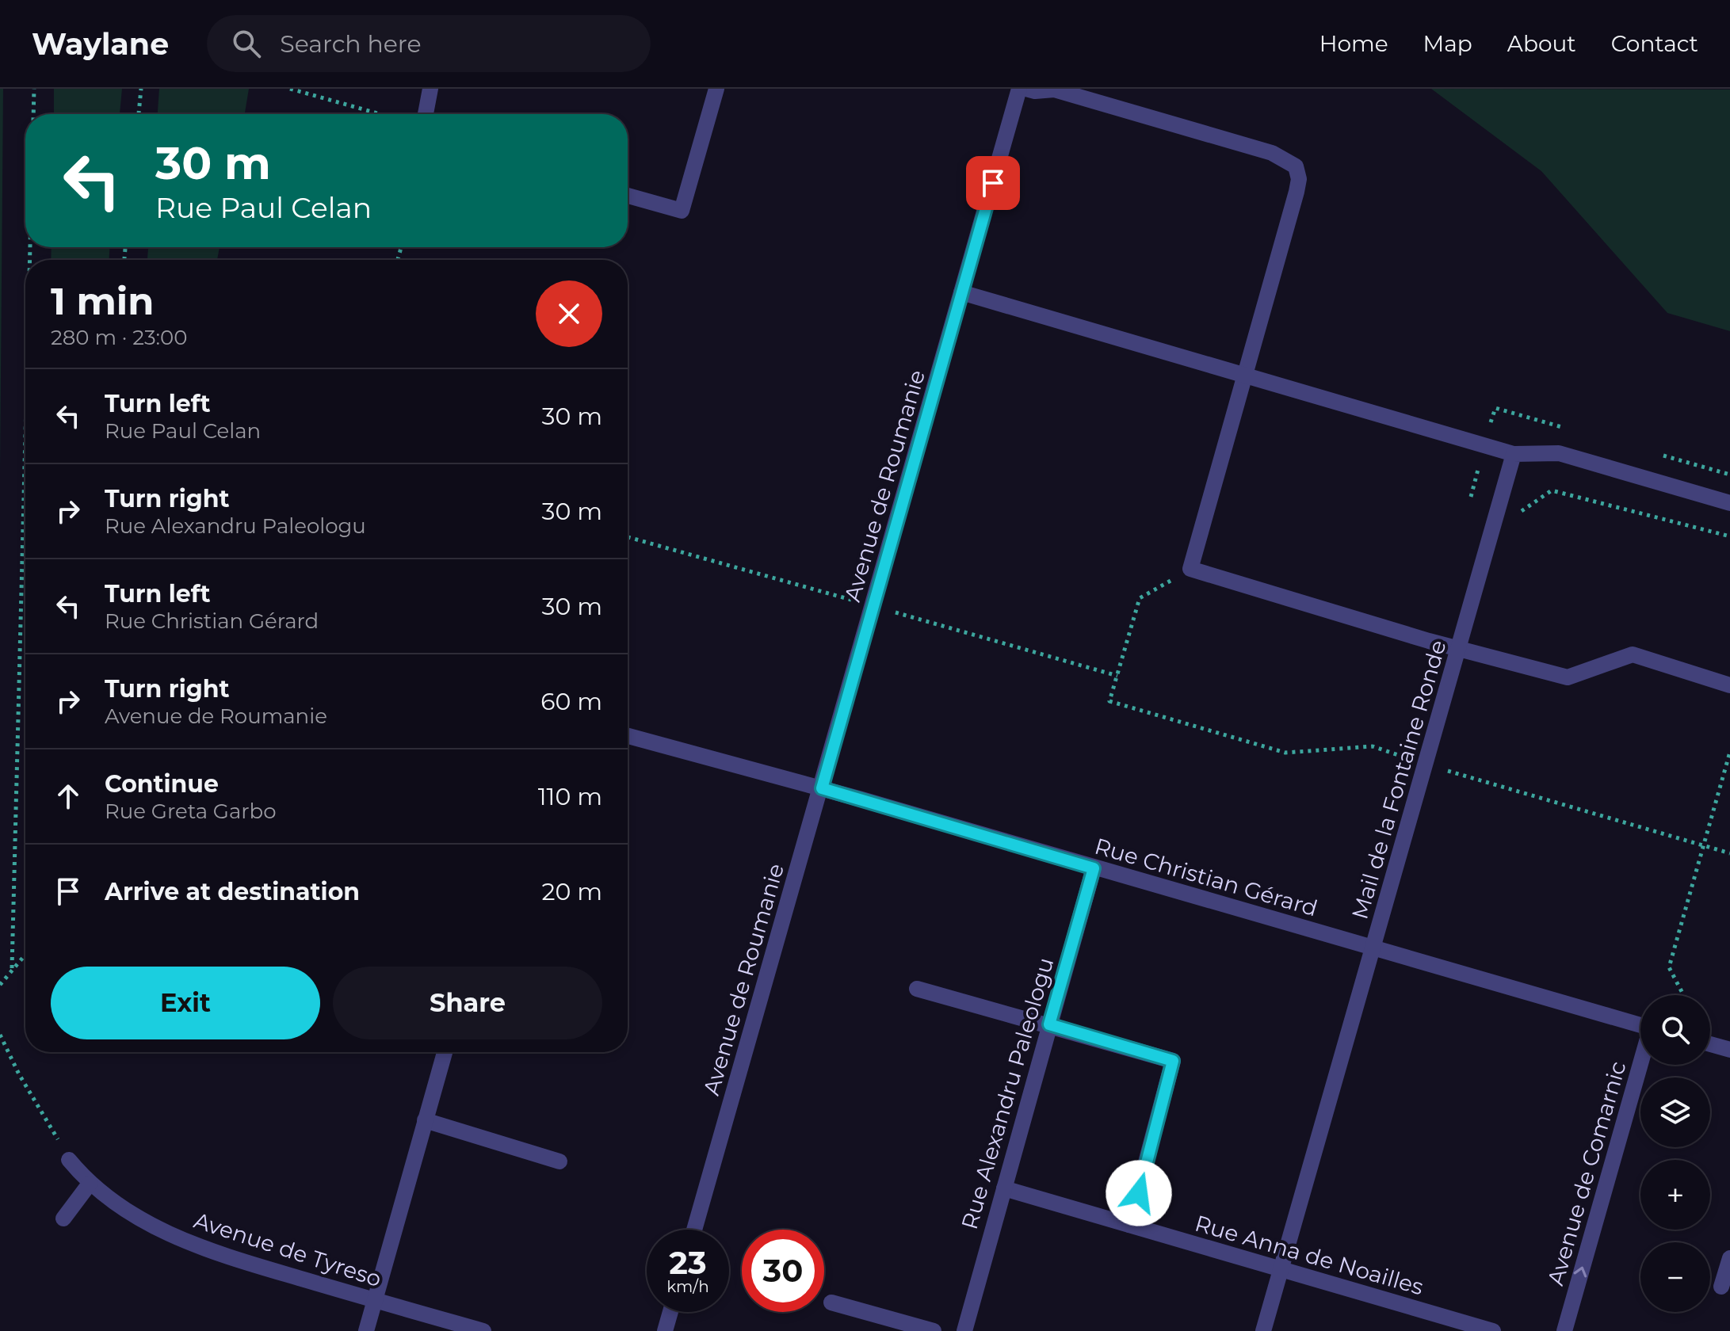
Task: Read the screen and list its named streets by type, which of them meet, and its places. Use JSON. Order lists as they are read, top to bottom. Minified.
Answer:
{"streets":{"street":["Avenue de Roumanie","Mail de la Fontaine Ronde","Rue Christian Gérard","Rue Alexandru Paleologu","Avenue de Comarnic","Avenue de Tyreso","Rue Anna de Noailles"]},"crossings":[["Avenue de Roumanie","Rue Christian Gérard"],["Mail de la Fontaine Ronde","Rue Christian Gérard"],["Mail de la Fontaine Ronde","Rue Anna de Noailles"],["Rue Christian Gérard","Rue Alexandru Paleologu"],["Rue Alexandru Paleologu","Rue Anna de Noailles"]],"one_way":["Avenue de Comarnic"],"page":{"header":"Waylane","search":"Search here","nav":["Home","Map","About","Contact"],"turn":["30 m","Rue Paul Celan"],"heading":["1 min","280 m · 23:00"],"list":[{"name":"Turn left","note":"Rue Paul Celan","value":"30 m"},{"name":"Turn right","note":"Rue Alexandru Paleologu","value":"30 m"},{"name":"Turn left","note":"Rue Christian Gérard","value":"30 m"},{"name":"Turn right","note":"Avenue de Roumanie","value":"60 m"},{"name":"Continue","note":"Rue Greta Garbo","value":"110 m"},{"name":"Arrive at destination","value":"20 m"}],"buttons":["Exit","Share"],"map_buttons":["+","−"],"speed":"23 km/h","limit":"30"}}
